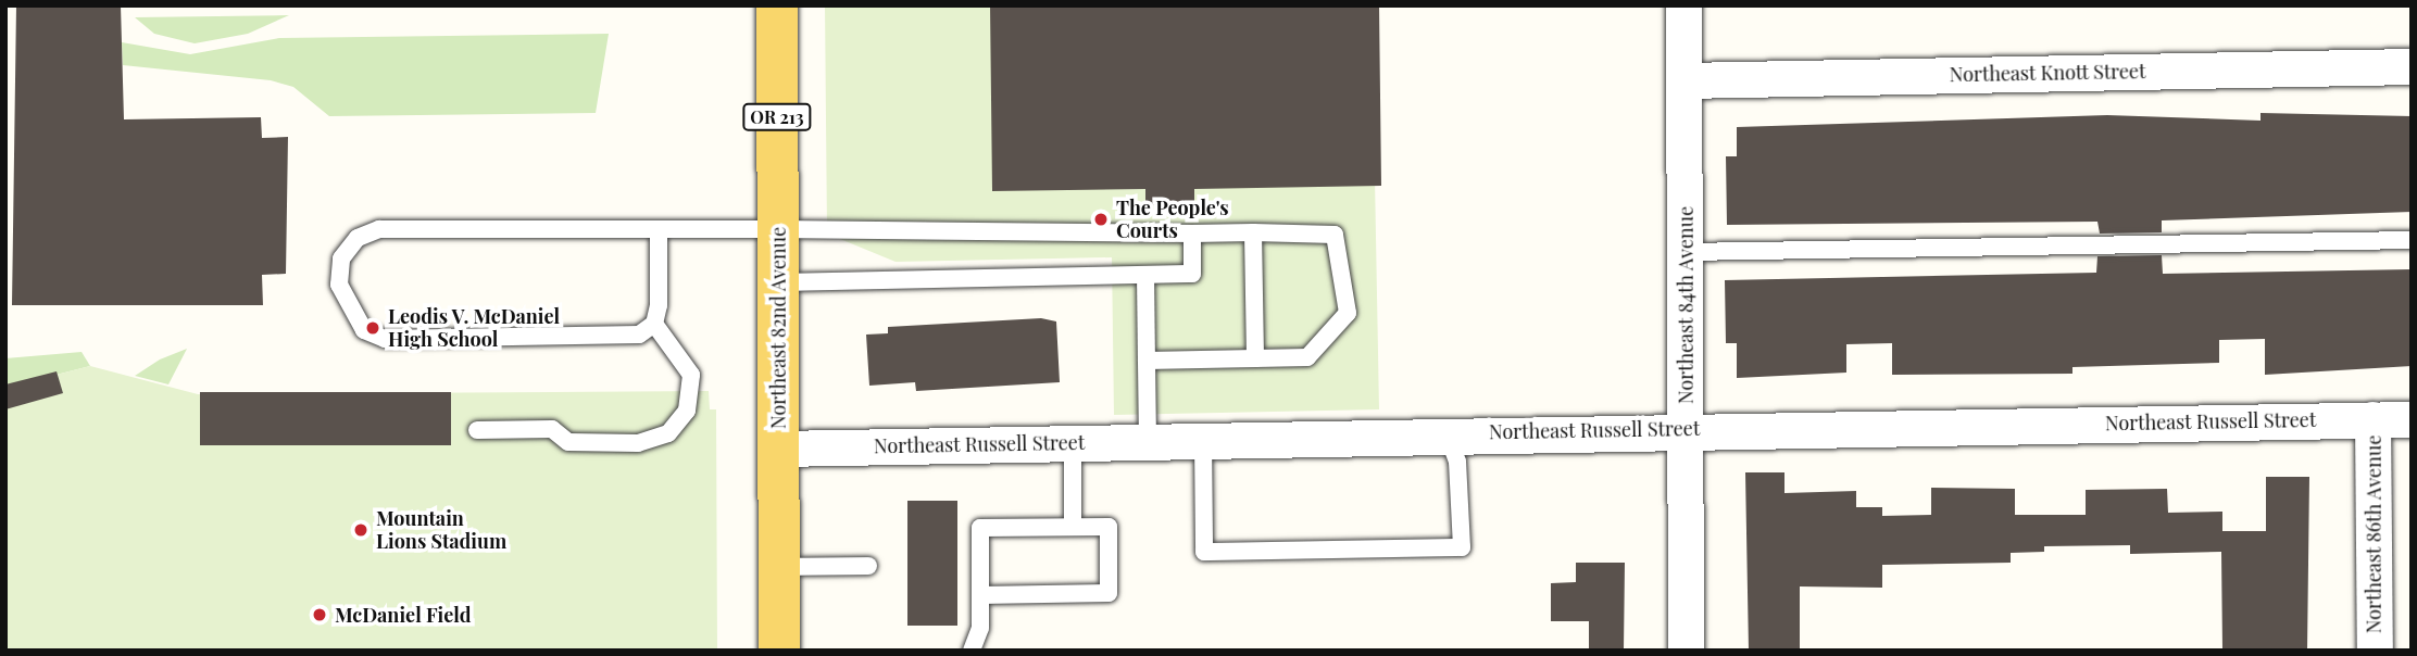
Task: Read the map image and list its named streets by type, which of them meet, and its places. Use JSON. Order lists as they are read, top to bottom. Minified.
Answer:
{"streets":{"main road":["OR 213","Northeast 82nd Avenue"],"street":["Northeast Knott Street","Northeast 84th Avenue","Northeast Russell Street","Northeast 86th Avenue"]},"crossings":[["Northeast Knott Street","Northeast 84th Avenue"],["Northeast 84th Avenue","Northeast Russell Street"],["Northeast 82nd Avenue","Northeast Russell Street"],["Northeast Russell Street","Northeast 86th Avenue"]],"places":["The People's Courts","Leodis V. McDaniel High School","Mountain Lions Stadium","McDaniel Field"]}
